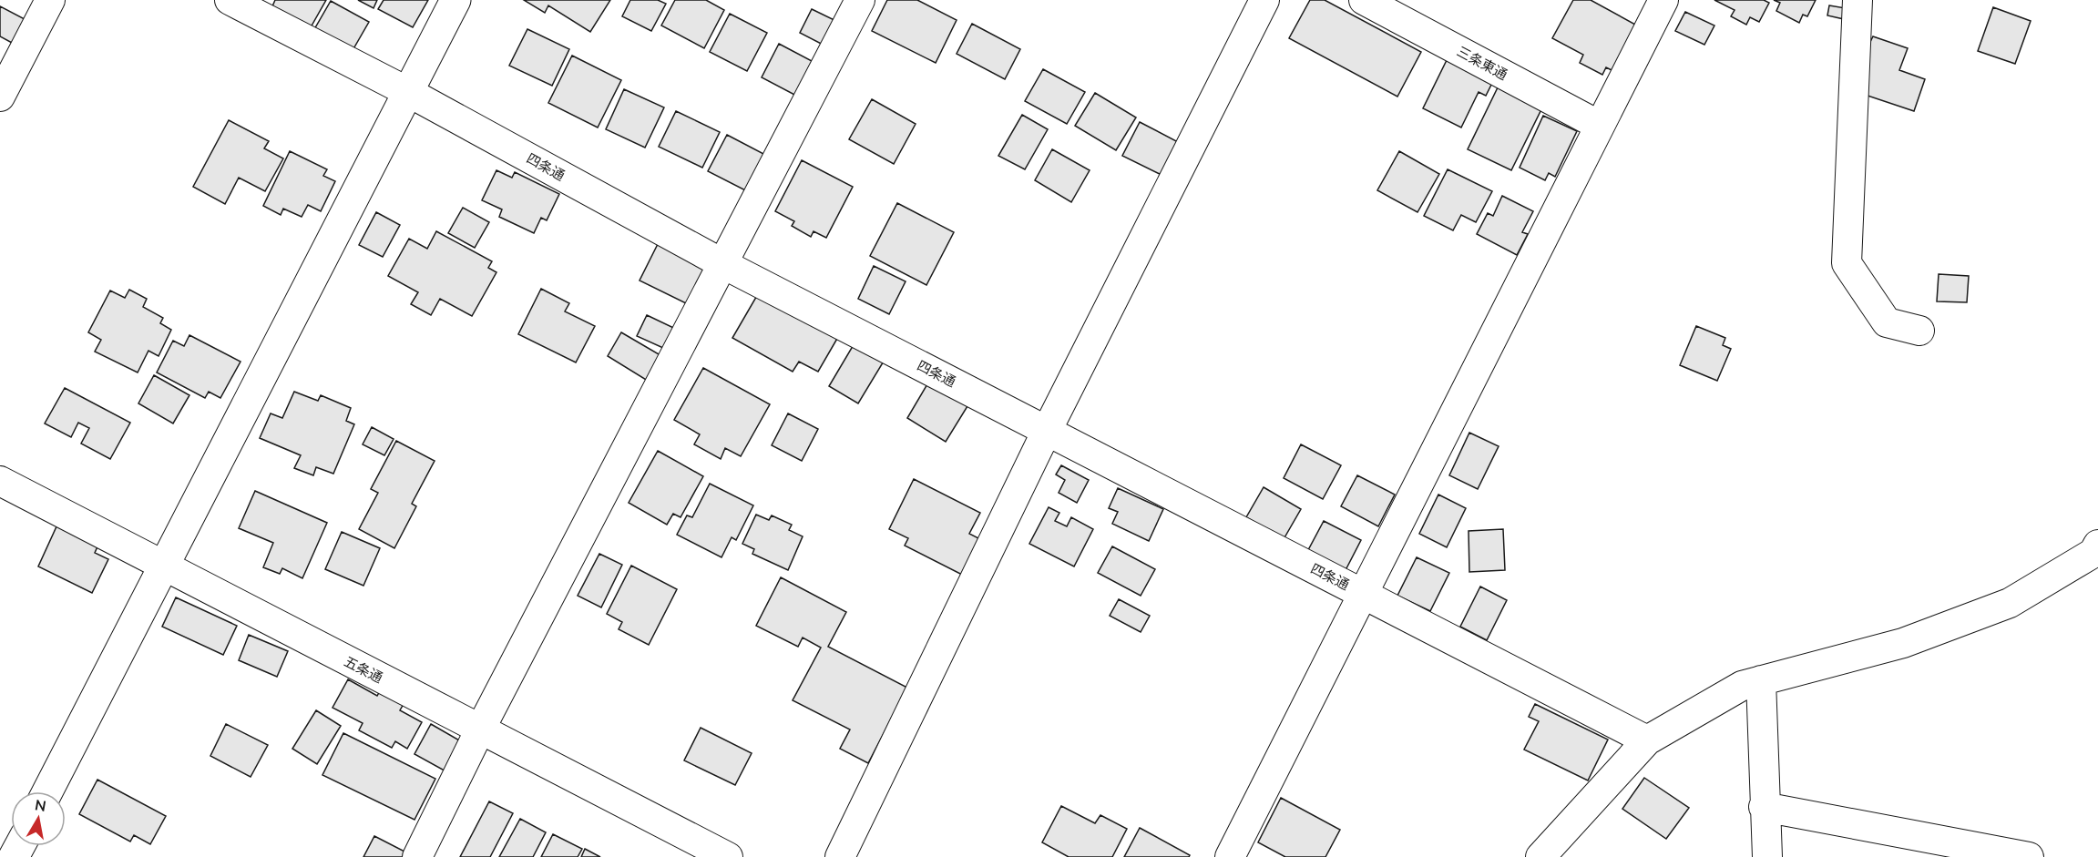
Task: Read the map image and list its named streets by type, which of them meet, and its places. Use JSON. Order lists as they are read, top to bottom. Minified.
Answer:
{"streets":{"street":["三条東通","四条通","五条通"]},"north":"top"}
